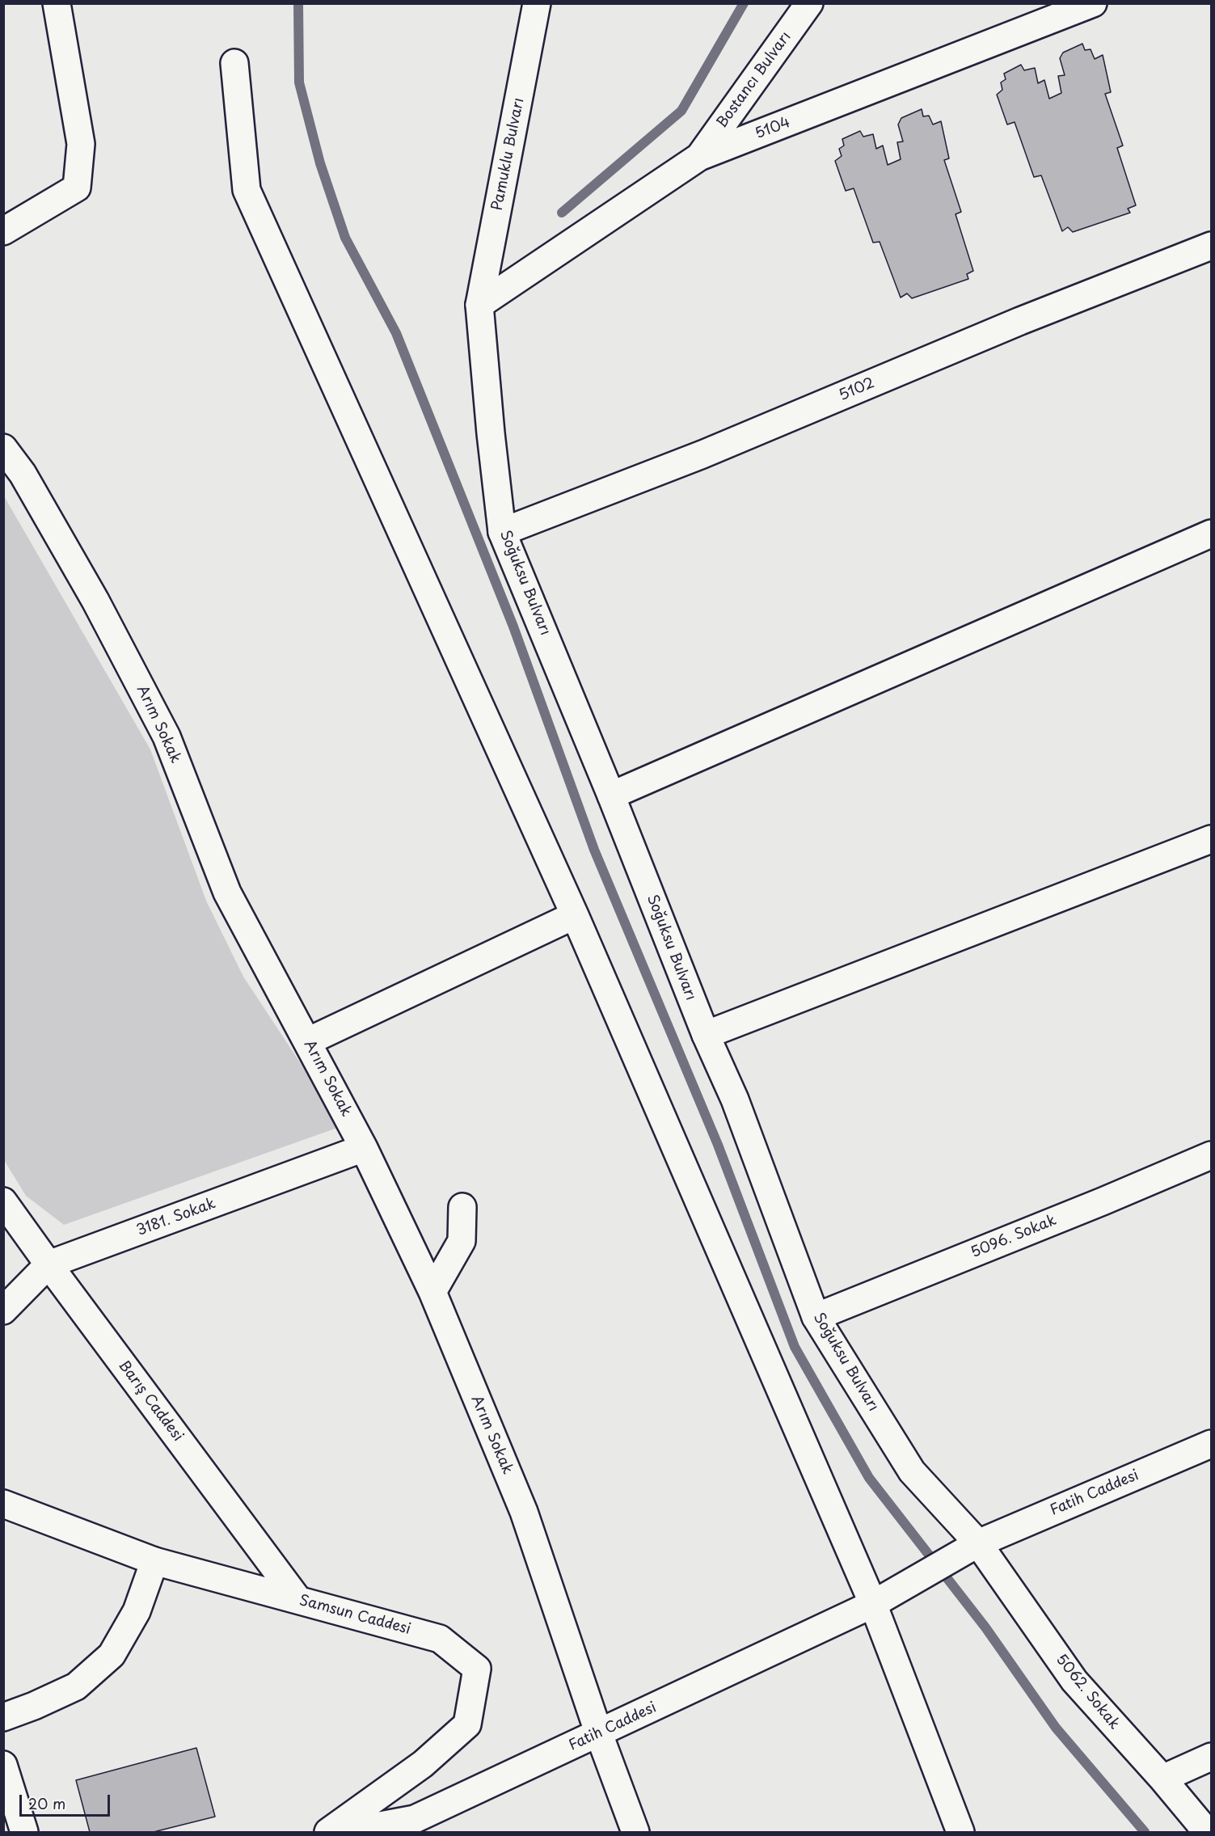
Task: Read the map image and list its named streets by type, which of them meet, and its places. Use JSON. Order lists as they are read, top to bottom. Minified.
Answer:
{"streets":{"street":["Bostancı Bulvarı","5104","Pamuklu Bulvarı","5102","Soğuksu Bulvarı","Arım Sokak","3181. Sokak","5096. Sokak","Barış Caddesi","Fatih Caddesi","Samsun Caddesi","5062. Sokak"]},"crossings":[["Bostancı Bulvarı","5104"],["5104","Pamuklu Bulvarı"],["5104","Soğuksu Bulvarı"],["Pamuklu Bulvarı","Soğuksu Bulvarı"],["5102","Soğuksu Bulvarı"],["Soğuksu Bulvarı","5096. Sokak"],["Soğuksu Bulvarı","Fatih Caddesi"],["Soğuksu Bulvarı","5062. Sokak"],["Arım Sokak","3181. Sokak"],["Arım Sokak","Fatih Caddesi"],["3181. Sokak","Barış Caddesi"],["Barış Caddesi","Samsun Caddesi"],["Fatih Caddesi","5062. Sokak"]],"scale_bar":"20 m"}
